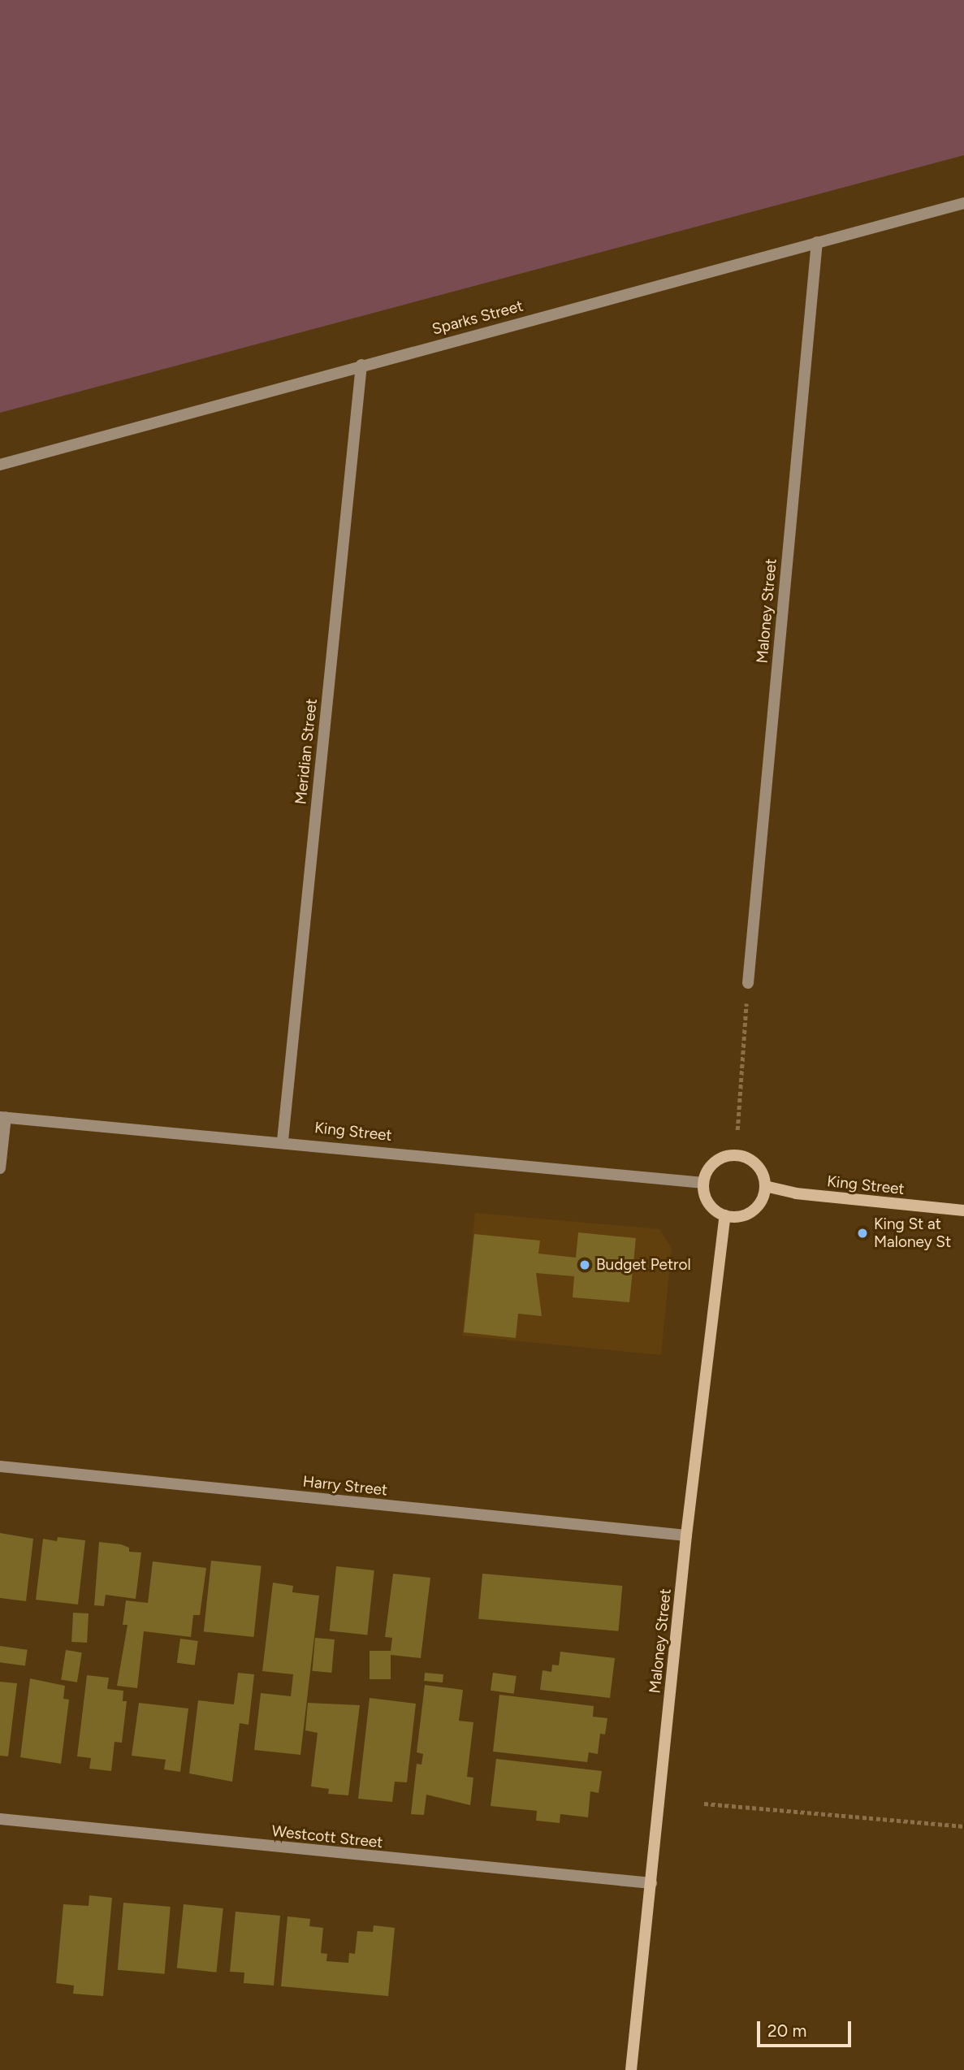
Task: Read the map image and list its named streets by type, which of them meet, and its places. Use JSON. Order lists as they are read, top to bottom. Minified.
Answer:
{"streets":{"main road":["Maloney Street","King Street"],"street":["Sparks Street","Meridian Street","Harry Street","Westcott Street"]},"crossings":[["Sparks Street","Maloney Street"],["Sparks Street","Meridian Street"],["Maloney Street","King Street"],["Maloney Street","Harry Street"],["Maloney Street","Westcott Street"],["Meridian Street","King Street"]],"places":["King St at Maloney St","Budget Petrol"],"scale_bar":"20 m"}
